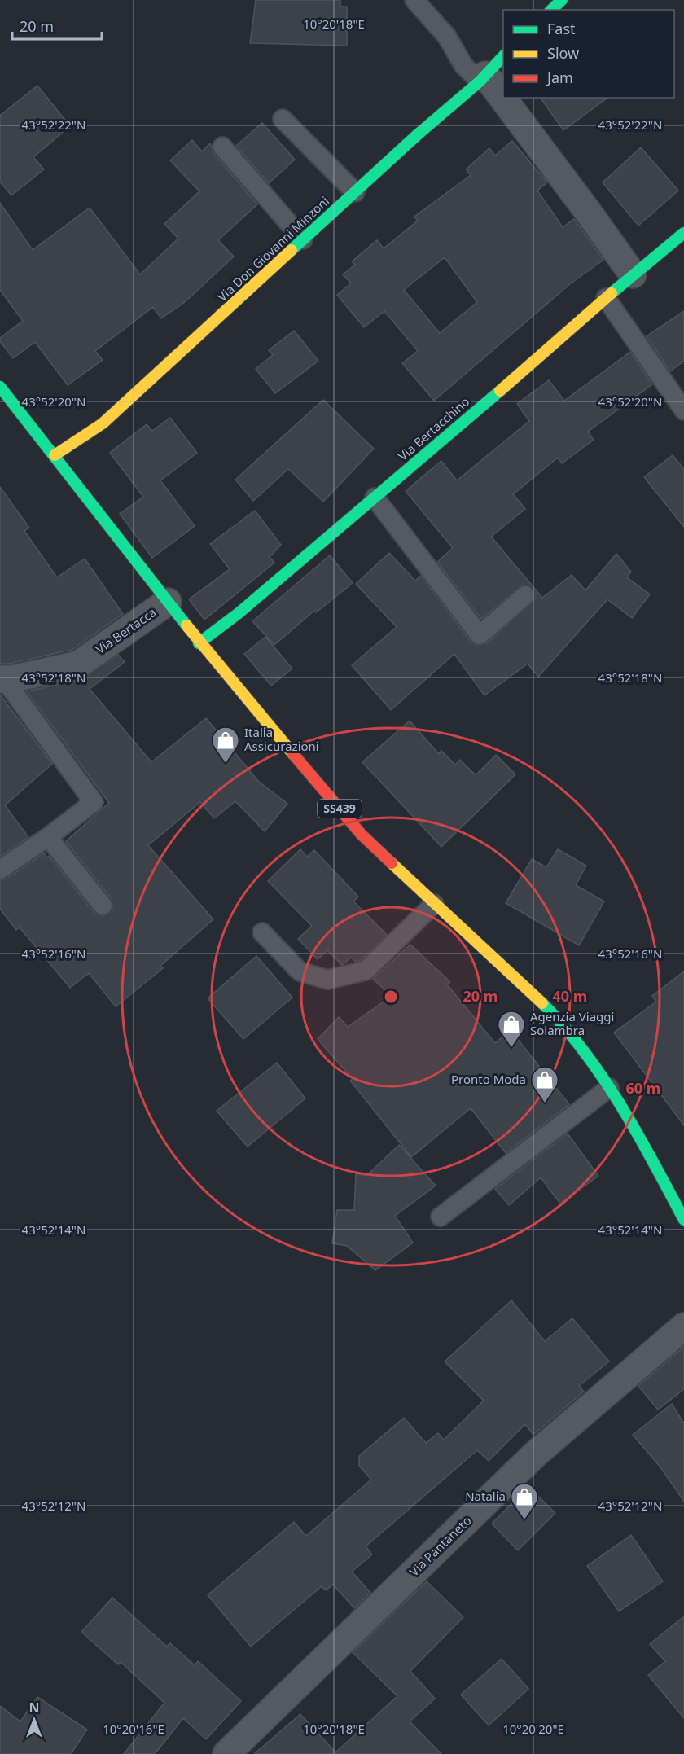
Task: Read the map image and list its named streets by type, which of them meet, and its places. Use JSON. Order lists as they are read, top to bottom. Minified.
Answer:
{"streets":{"street":["Via Don Giovanni Minzoni","Via Bertacchino","Via Bertacca","SS439","Via Pantaneto"]},"crossings":[["Via Don Giovanni Minzoni","SS439"],["Via Bertacchino","SS439"],["Via Bertacca","SS439"]],"places":{"shop":["Italia Assicurazioni","Agenzia Viaggi Solambra","Pronto Moda","Natalia"]},"legend":["Fast","Slow","Jam"],"scale_bar":"20 m","north":"top","coordinates":["10°20'18\"E","43°52'22\"N","43°52'20\"N","43°52'18\"N","43°52'16\"N","43°52'14\"N","43°52'12\"N","10°20'16\"E","10°20'20\"E"],"rings":["20 m","40 m","60 m"]}
